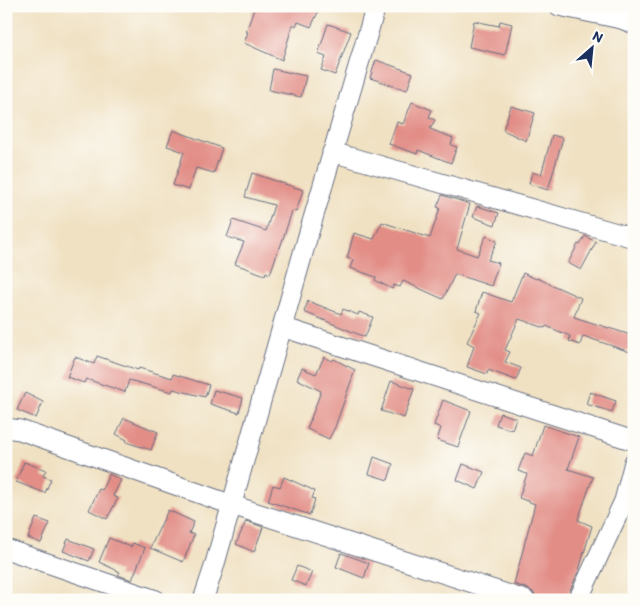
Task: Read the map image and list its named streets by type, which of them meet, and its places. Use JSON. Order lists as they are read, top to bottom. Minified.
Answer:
{"north":"top right"}
